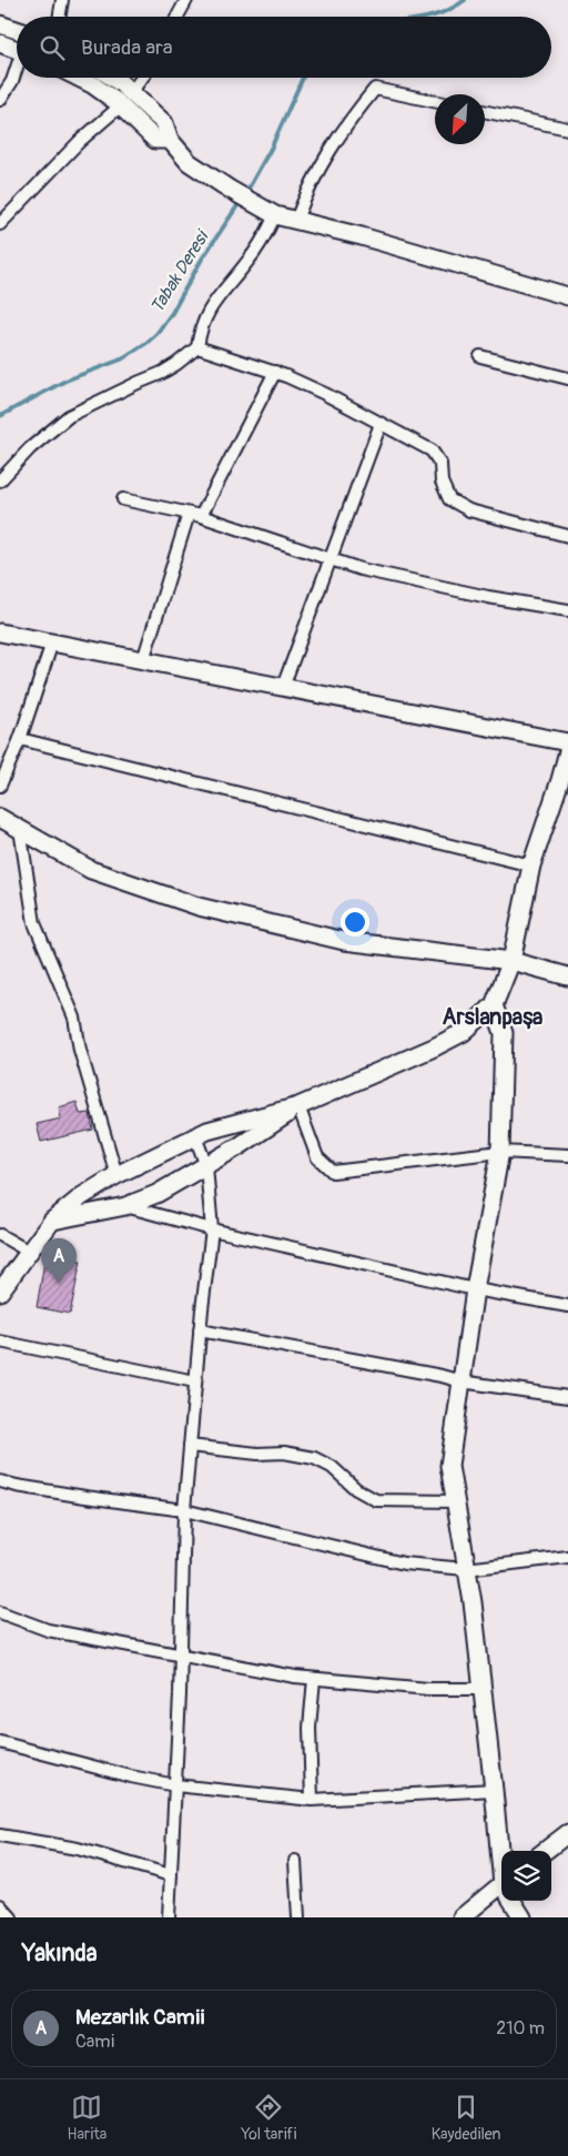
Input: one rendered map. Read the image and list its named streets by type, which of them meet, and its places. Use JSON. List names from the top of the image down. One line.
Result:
{"districts":["Arslanpaşa"],"water":["Tabak Deresi"],"north":"bottom left","page":{"search":"Burada ara","pins":"A","heading":"Yakında","list":[{"mark":"A","name":"Mezarlık Camii","note":"Cami","value":"210 m"}],"nav":["Harita","Yol tarifi","Kaydedilen"]}}
